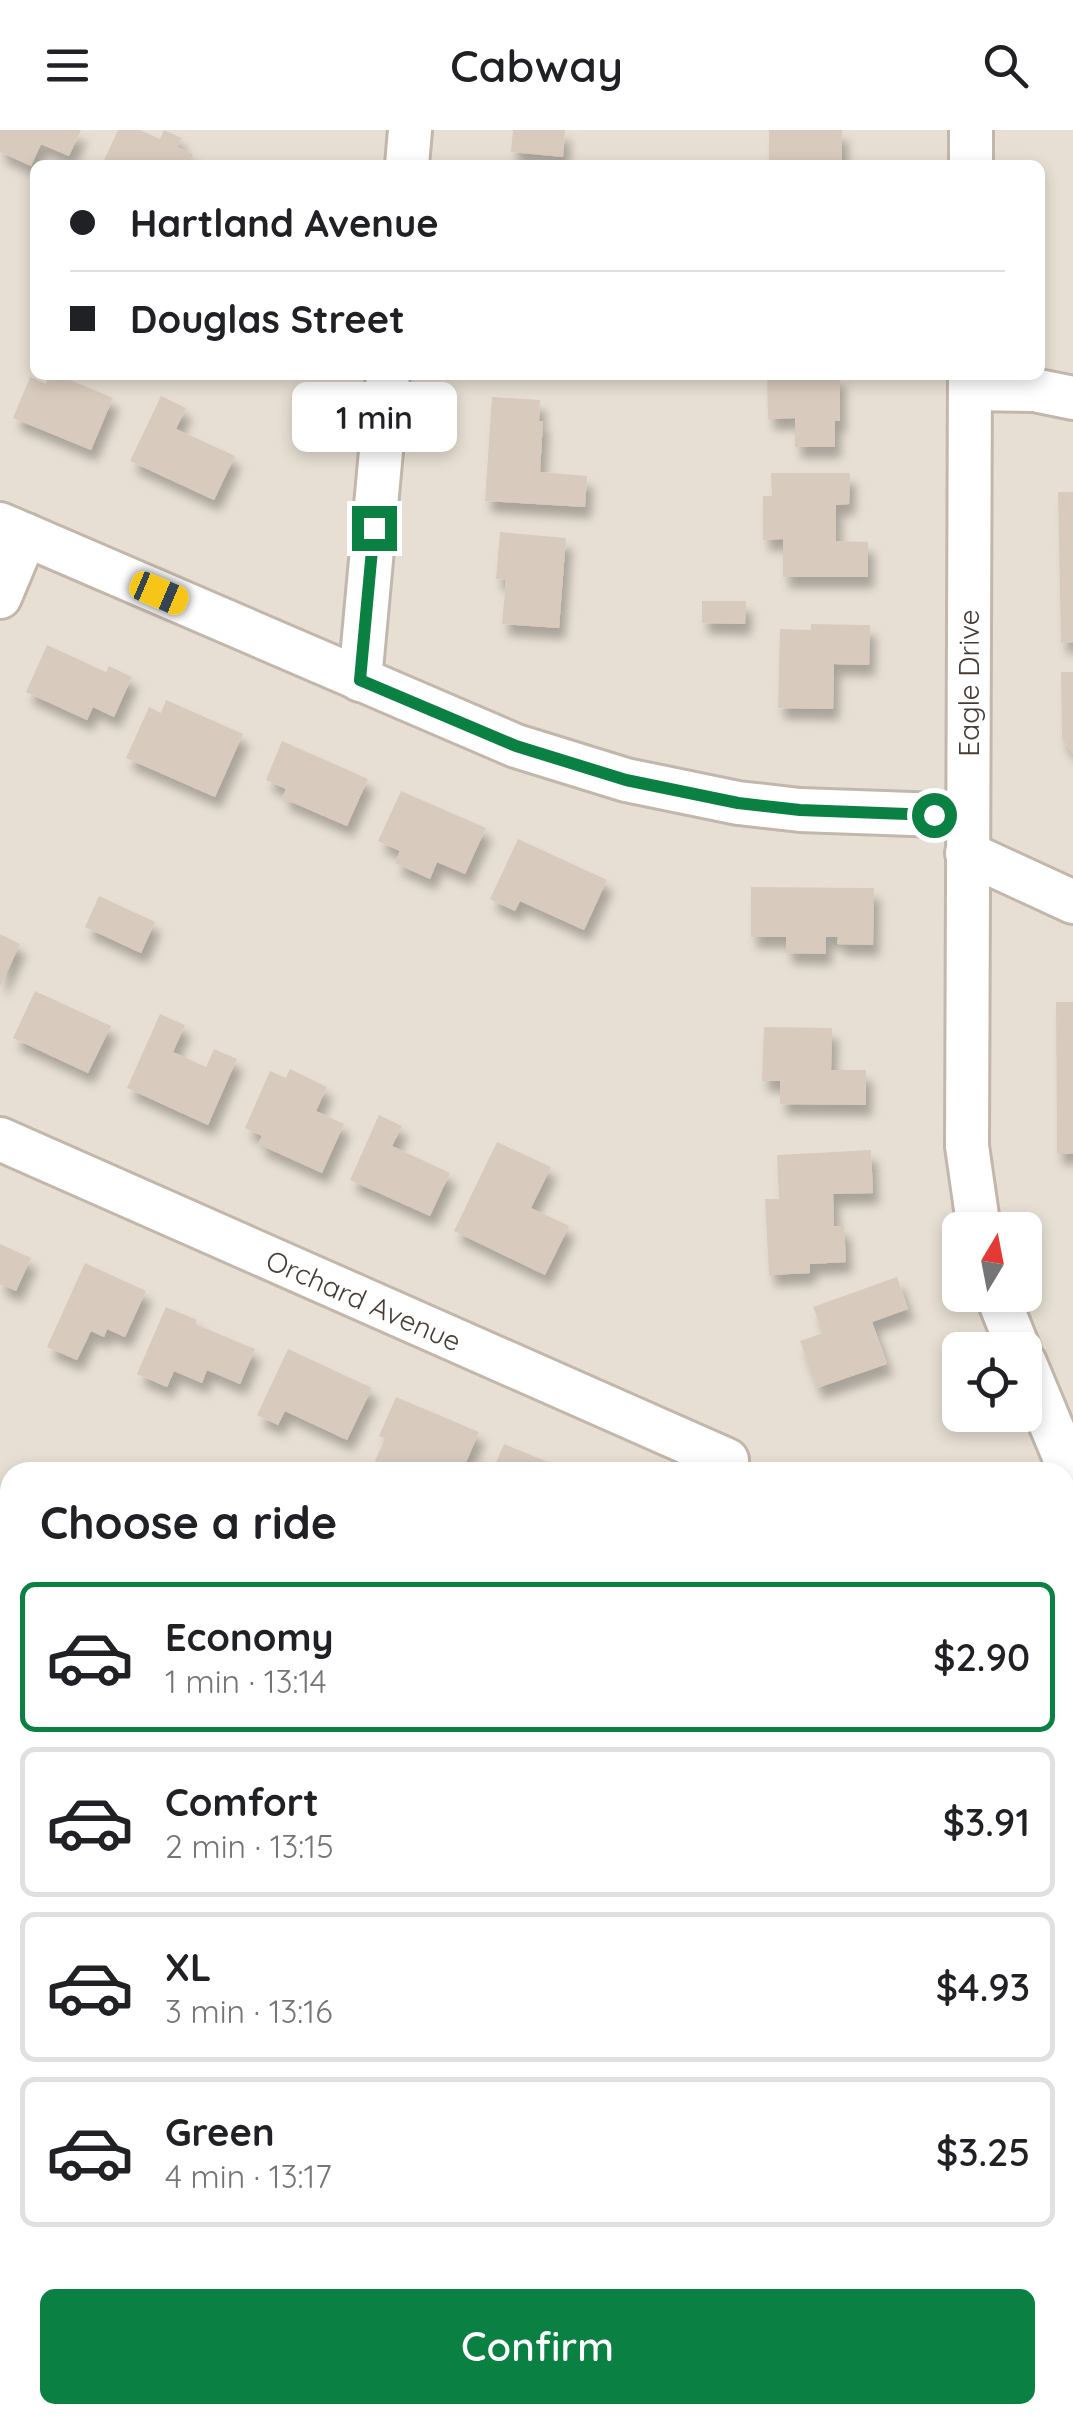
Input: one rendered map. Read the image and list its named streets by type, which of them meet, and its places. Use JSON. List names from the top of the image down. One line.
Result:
{"streets":{"street":["Eagle Drive","Orchard Avenue"]},"north":"top","page":{"header":"Cabway","banner":["Hartland Avenue","Douglas Street"],"bubble":"1 min","heading":"Choose a ride","list":[{"name":"Economy","note":"1 min · 13:14","value":"$2.90"},{"name":"Comfort","note":"2 min · 13:15","value":"$3.91"},{"name":"XL","note":"3 min · 13:16","value":"$4.93"},{"name":"Green","note":"4 min · 13:17","value":"$3.25"}],"buttons":"Confirm"}}
